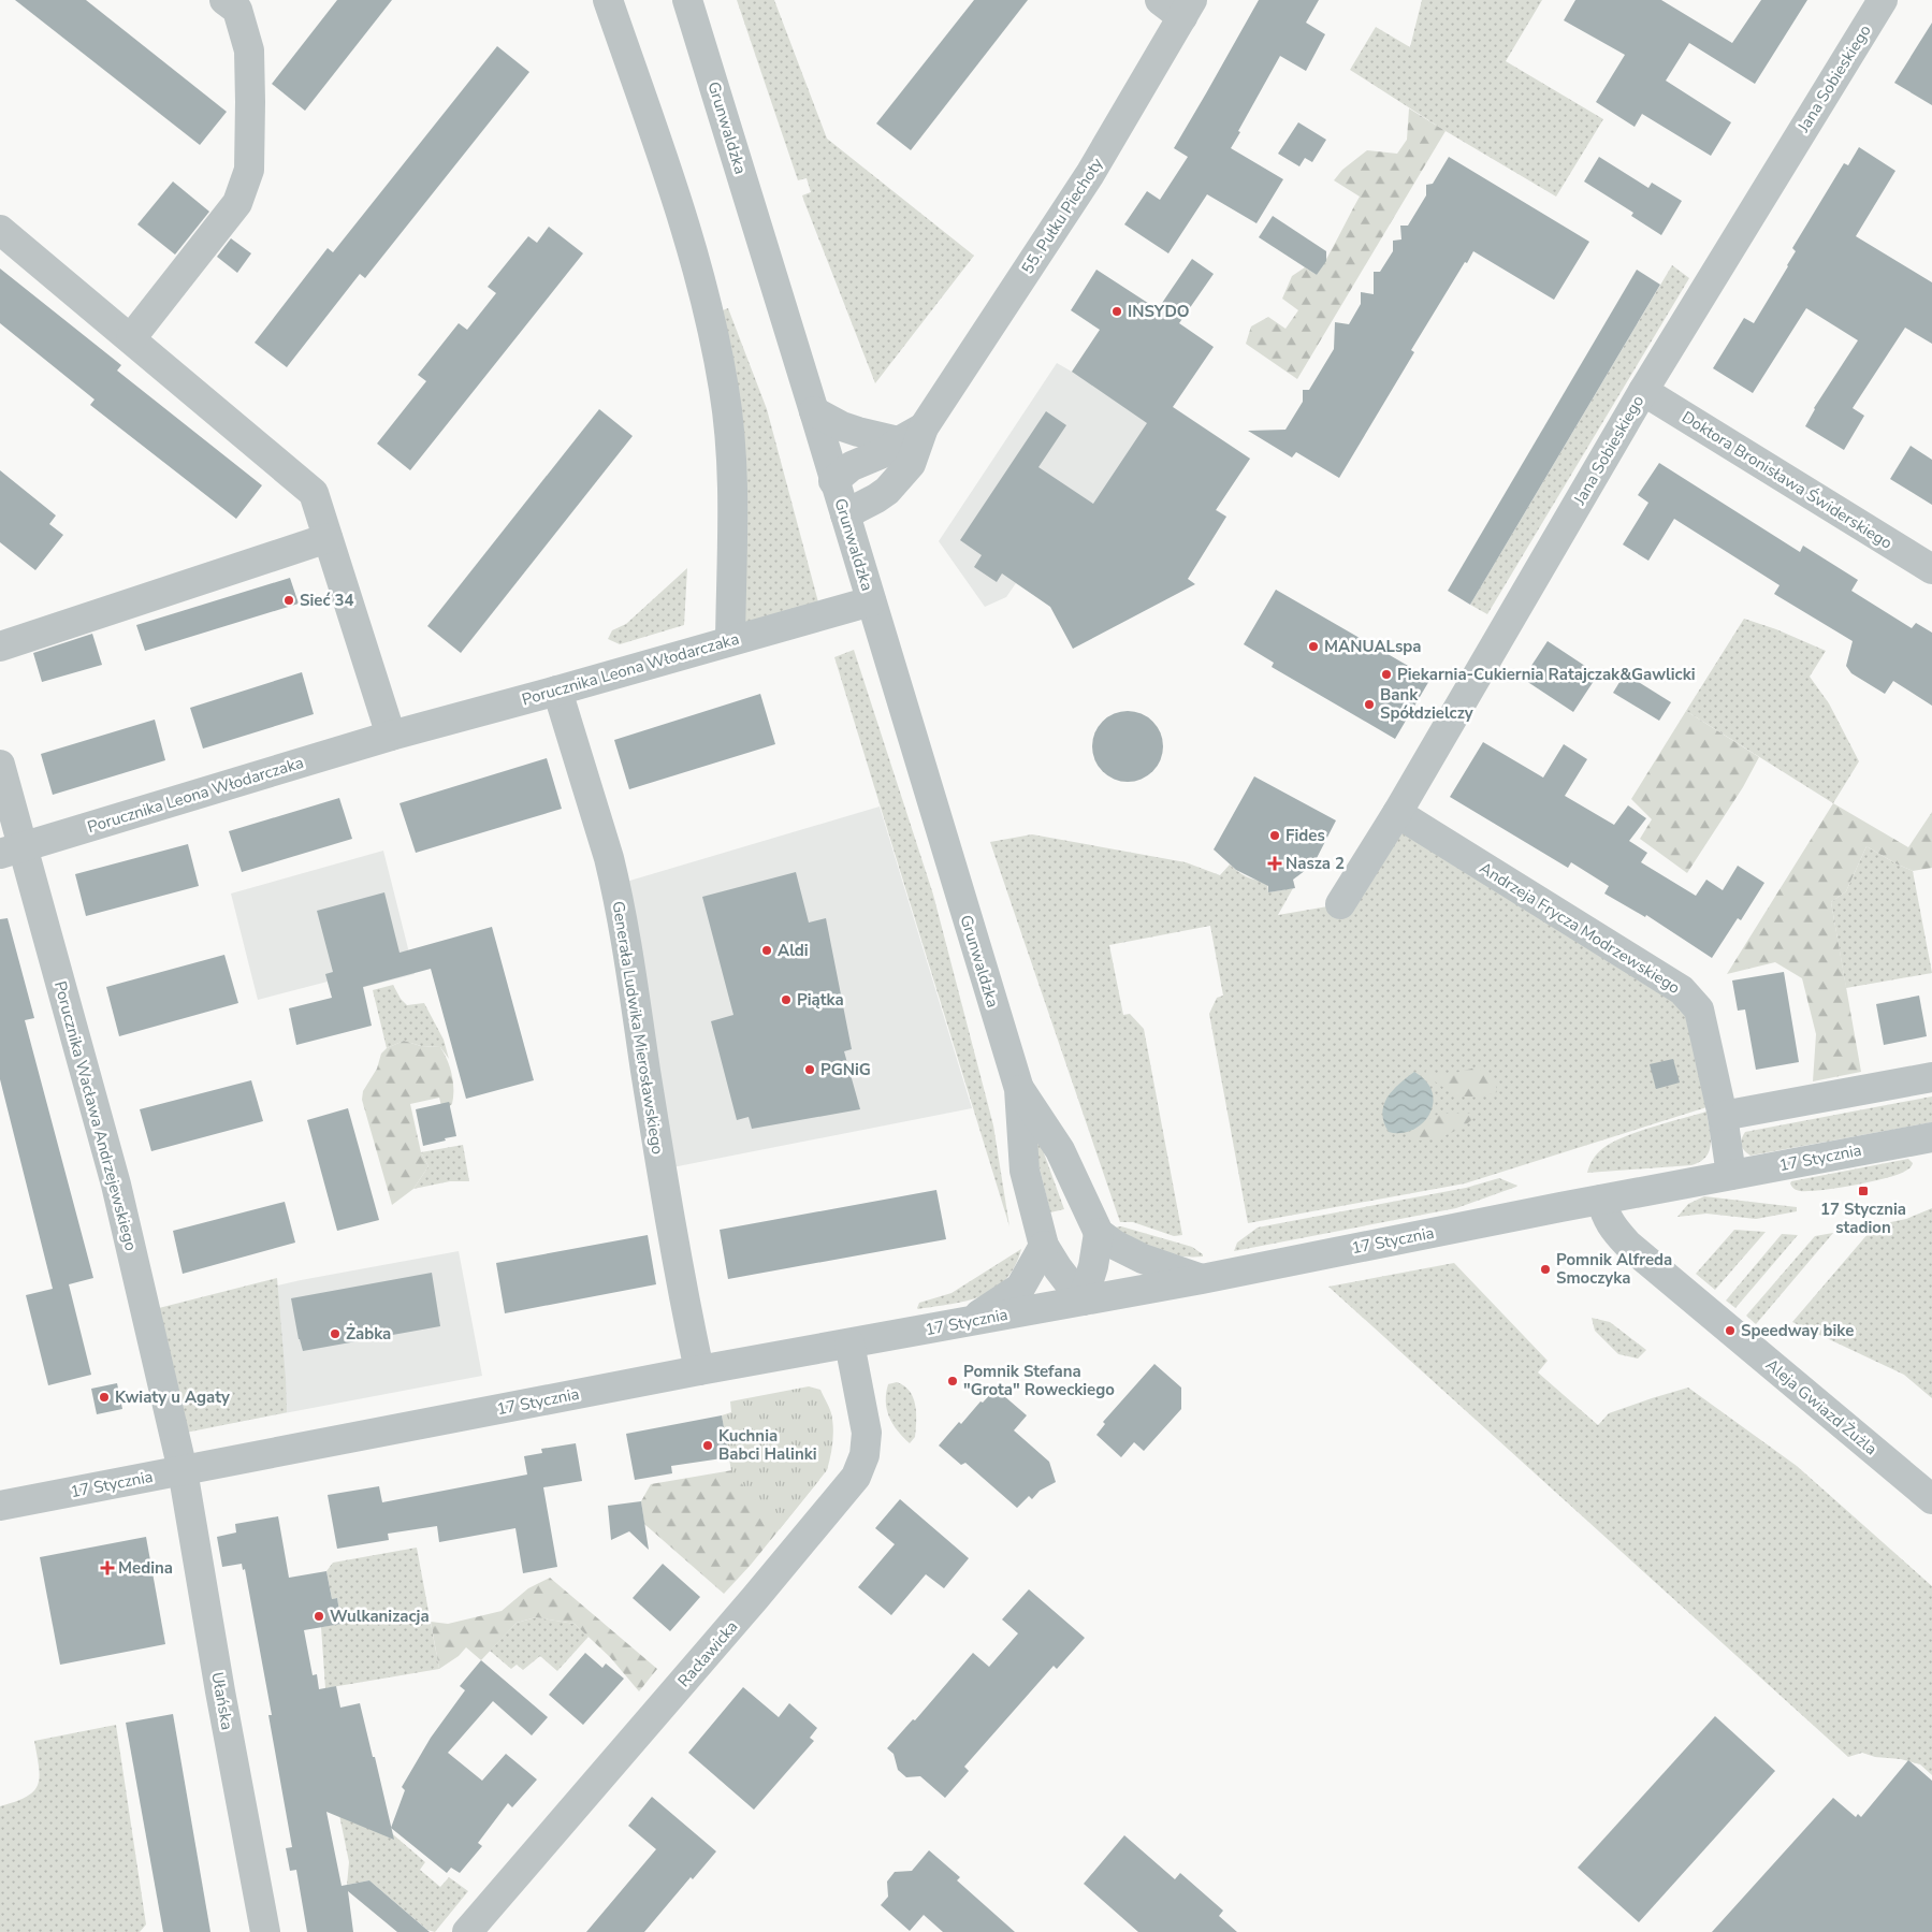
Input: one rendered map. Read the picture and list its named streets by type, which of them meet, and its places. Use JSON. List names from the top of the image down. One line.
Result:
{"streets":{"street":["Jana Sobieskiego","Grunwaldzka","55. Pułku Piechoty","Doktora Bronisława Świderskiego","Porucznika Leona Włodarczaka","Andrzeja Frycza Modrzewskiego","Generała Ludwika Mierosławskiego","Porucznika Wacława Andrzejewskiego","17 Stycznia","Aleja Gwiazd Żużla","Racławicka","Ułańska"]},"crossings":[["Jana Sobieskiego","Doktora Bronisława Świderskiego"],["Jana Sobieskiego","Andrzeja Frycza Modrzewskiego"],["Grunwaldzka","55. Pułku Piechoty"],["Grunwaldzka","Porucznika Leona Włodarczaka"],["Grunwaldzka","17 Stycznia"],["Porucznika Leona Włodarczaka","Generała Ludwika Mierosławskiego"],["Porucznika Leona Włodarczaka","Porucznika Wacława Andrzejewskiego"],["Andrzeja Frycza Modrzewskiego","17 Stycznia"],["Generała Ludwika Mierosławskiego","17 Stycznia"],["Porucznika Wacława Andrzejewskiego","17 Stycznia"],["Porucznika Wacława Andrzejewskiego","Ułańska"],["17 Stycznia","Aleja Gwiazd Żużla"],["17 Stycznia","Racławicka"],["17 Stycznia","Ułańska"]],"places":{"other":["INSYDO","Sieć 34","MANUALspa","Piekarnia-Cukiernia Ratajczak&Gawlicki","Bank Spółdzielczy","Fides","Aldi","Piątka","PGNiG","Pomnik Alfreda Smoczyka","Speedway bike","Żabka","Pomnik Stefana \"Grota\" Roweckiego","Kwiaty u Agaty","Kuchnia Babci Halinki","Wulkanizacja"],"health":["Nasza 2","Medina"],"transit":["17 Stycznia stadion"]}}
